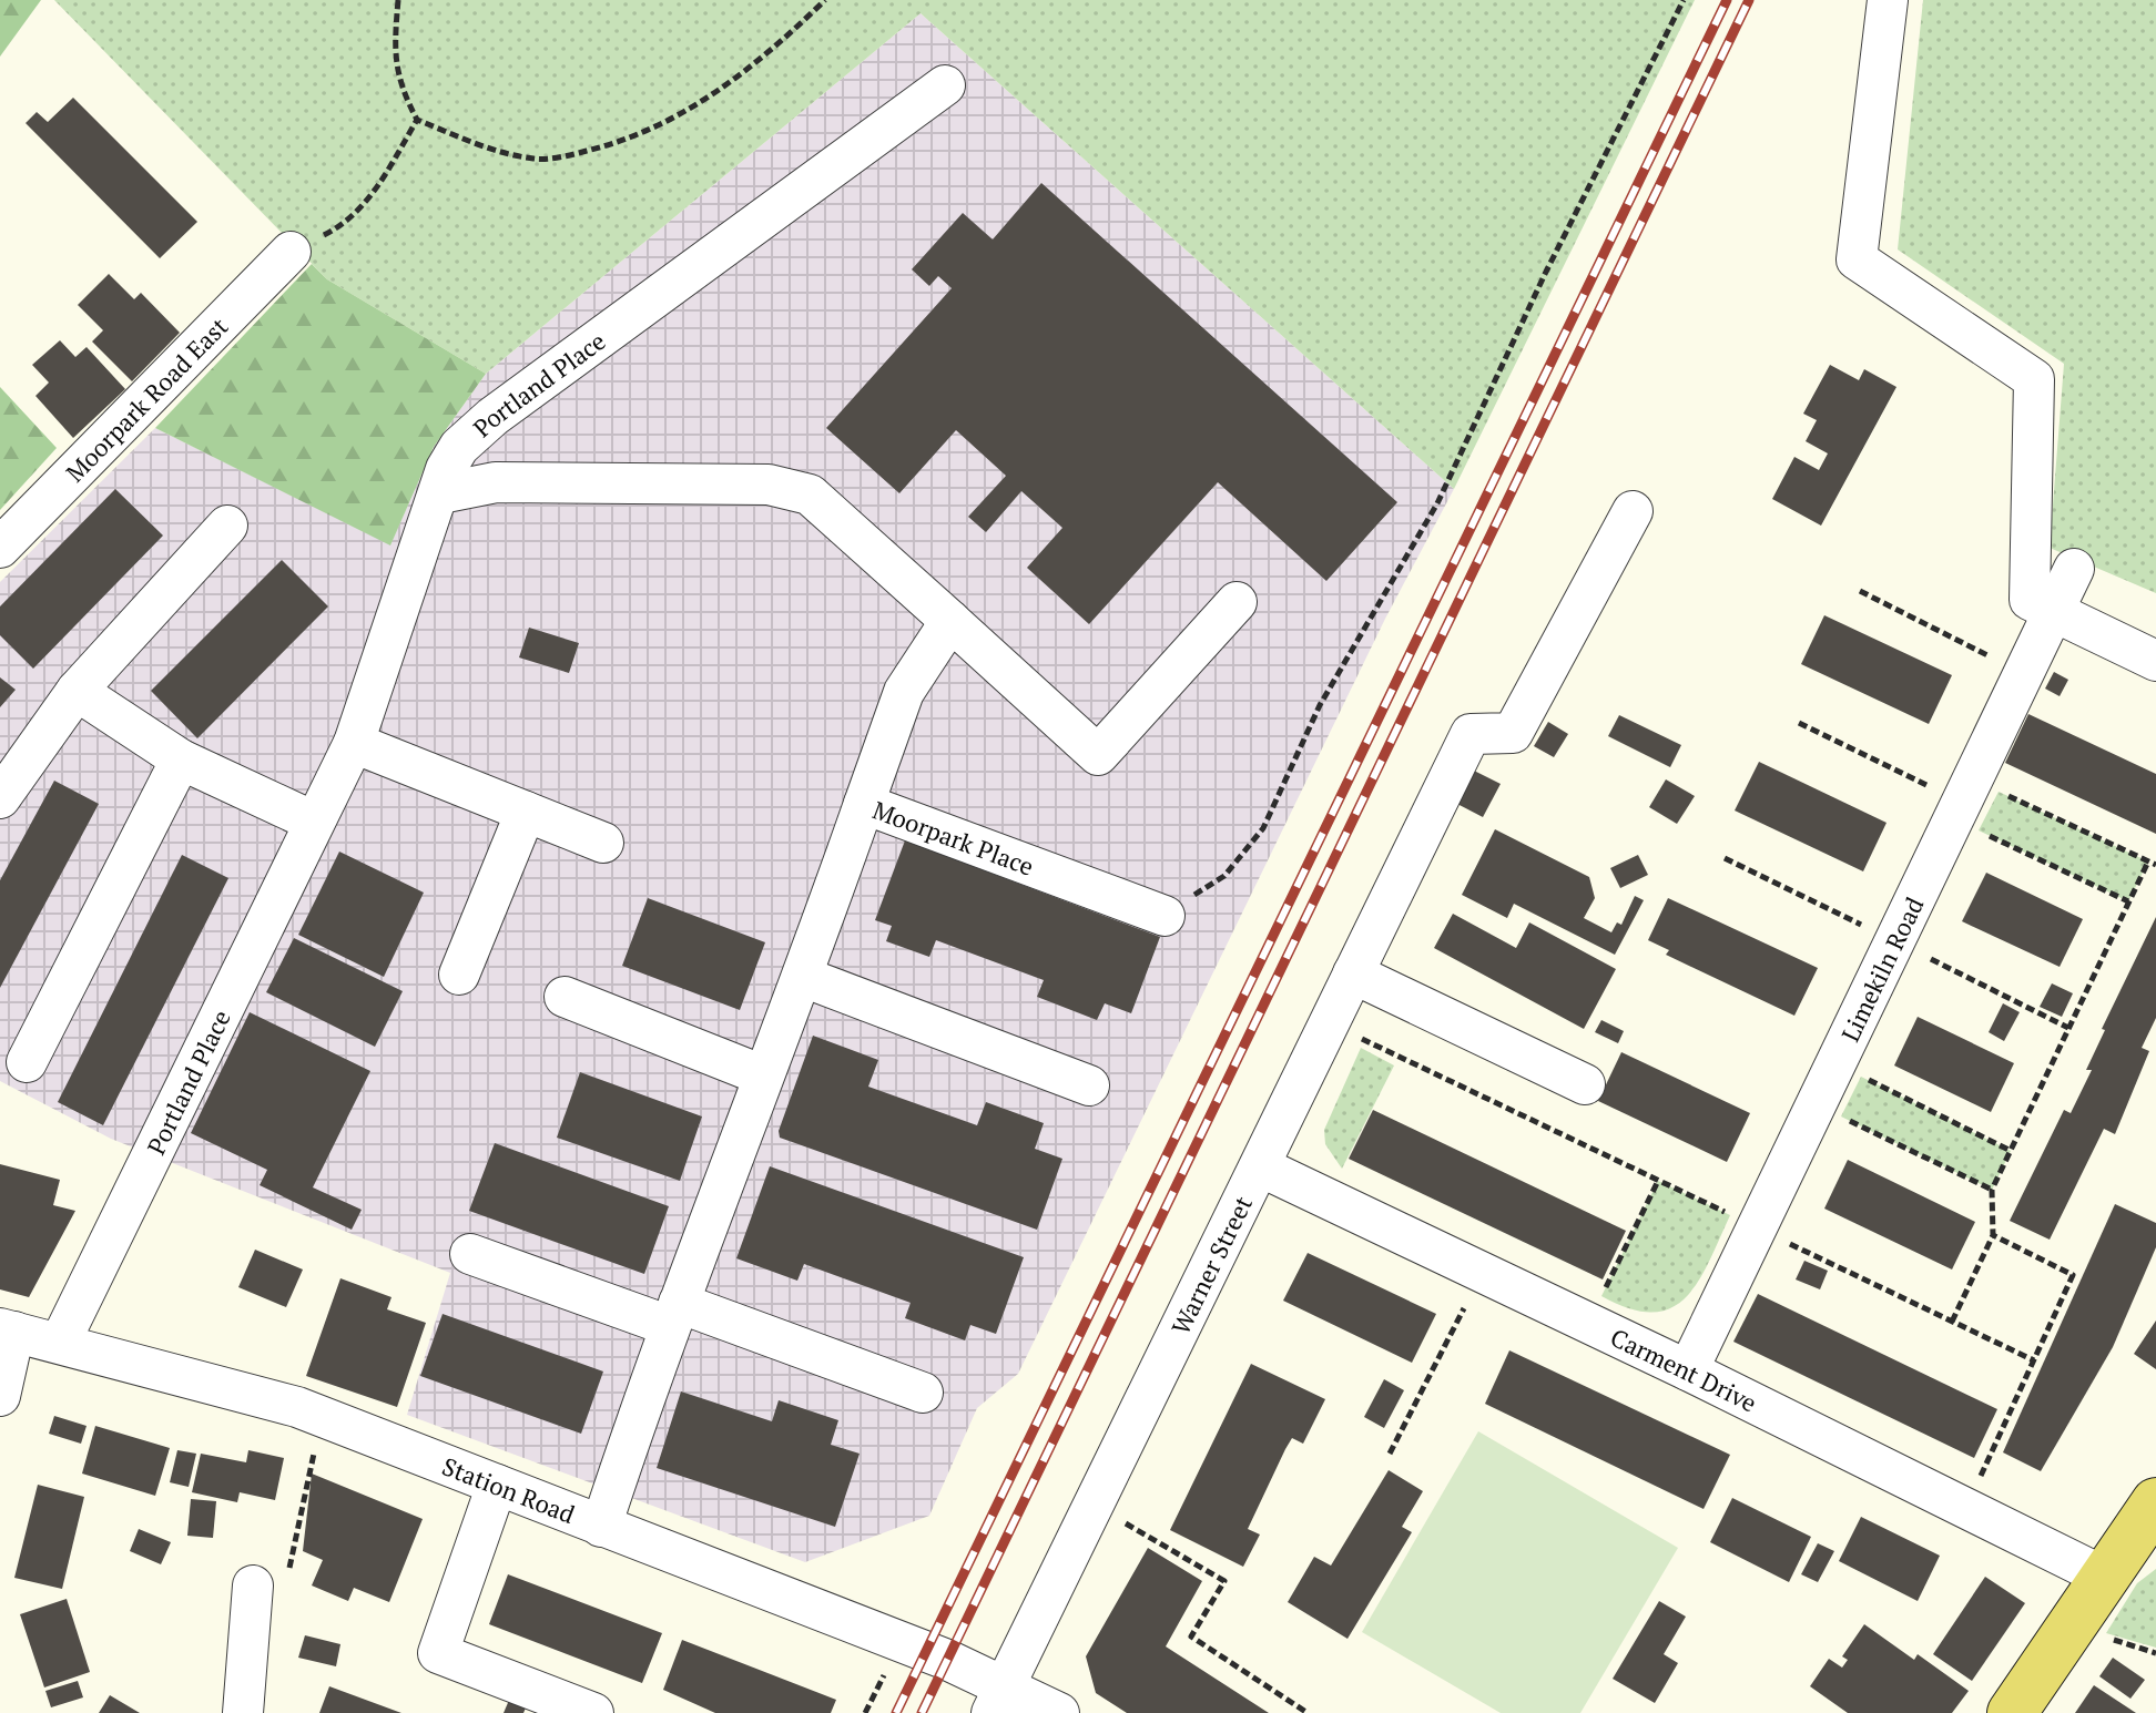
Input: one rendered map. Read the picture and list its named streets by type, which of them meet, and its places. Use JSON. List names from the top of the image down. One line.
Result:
{"streets":{"street":["Portland Place","Moorpark Road East","Moorpark Place","Limekiln Road","Warner Street","Carment Drive","Station Road"]},"crossings":[["Portland Place","Station Road"],["Moorpark Place","Station Road"],["Limekiln Road","Carment Drive"],["Warner Street","Carment Drive"],["Warner Street","Station Road"]]}
